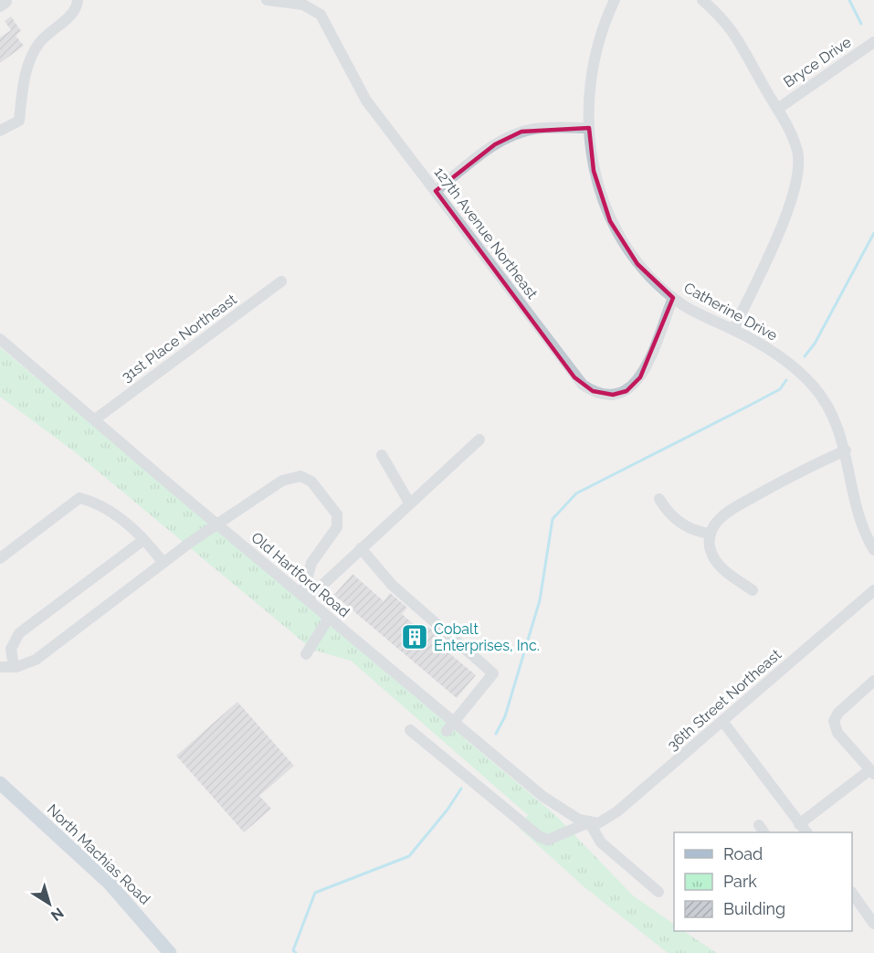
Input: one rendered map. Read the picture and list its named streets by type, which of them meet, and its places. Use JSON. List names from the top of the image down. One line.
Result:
{"streets":{"main road":["North Machias Road"],"street":["Bryce Drive","127th Avenue Northeast","Catherine Drive","31st Place Northeast","Old Hartford Road","36th Street Northeast"]},"crossings":[["127th Avenue Northeast","Catherine Drive"],["31st Place Northeast","Old Hartford Road"],["Old Hartford Road","36th Street Northeast"]],"places":{"building":["Cobalt Enterprises, Inc."]},"legend":["Road","Park","Building"],"north":"bottom right"}
